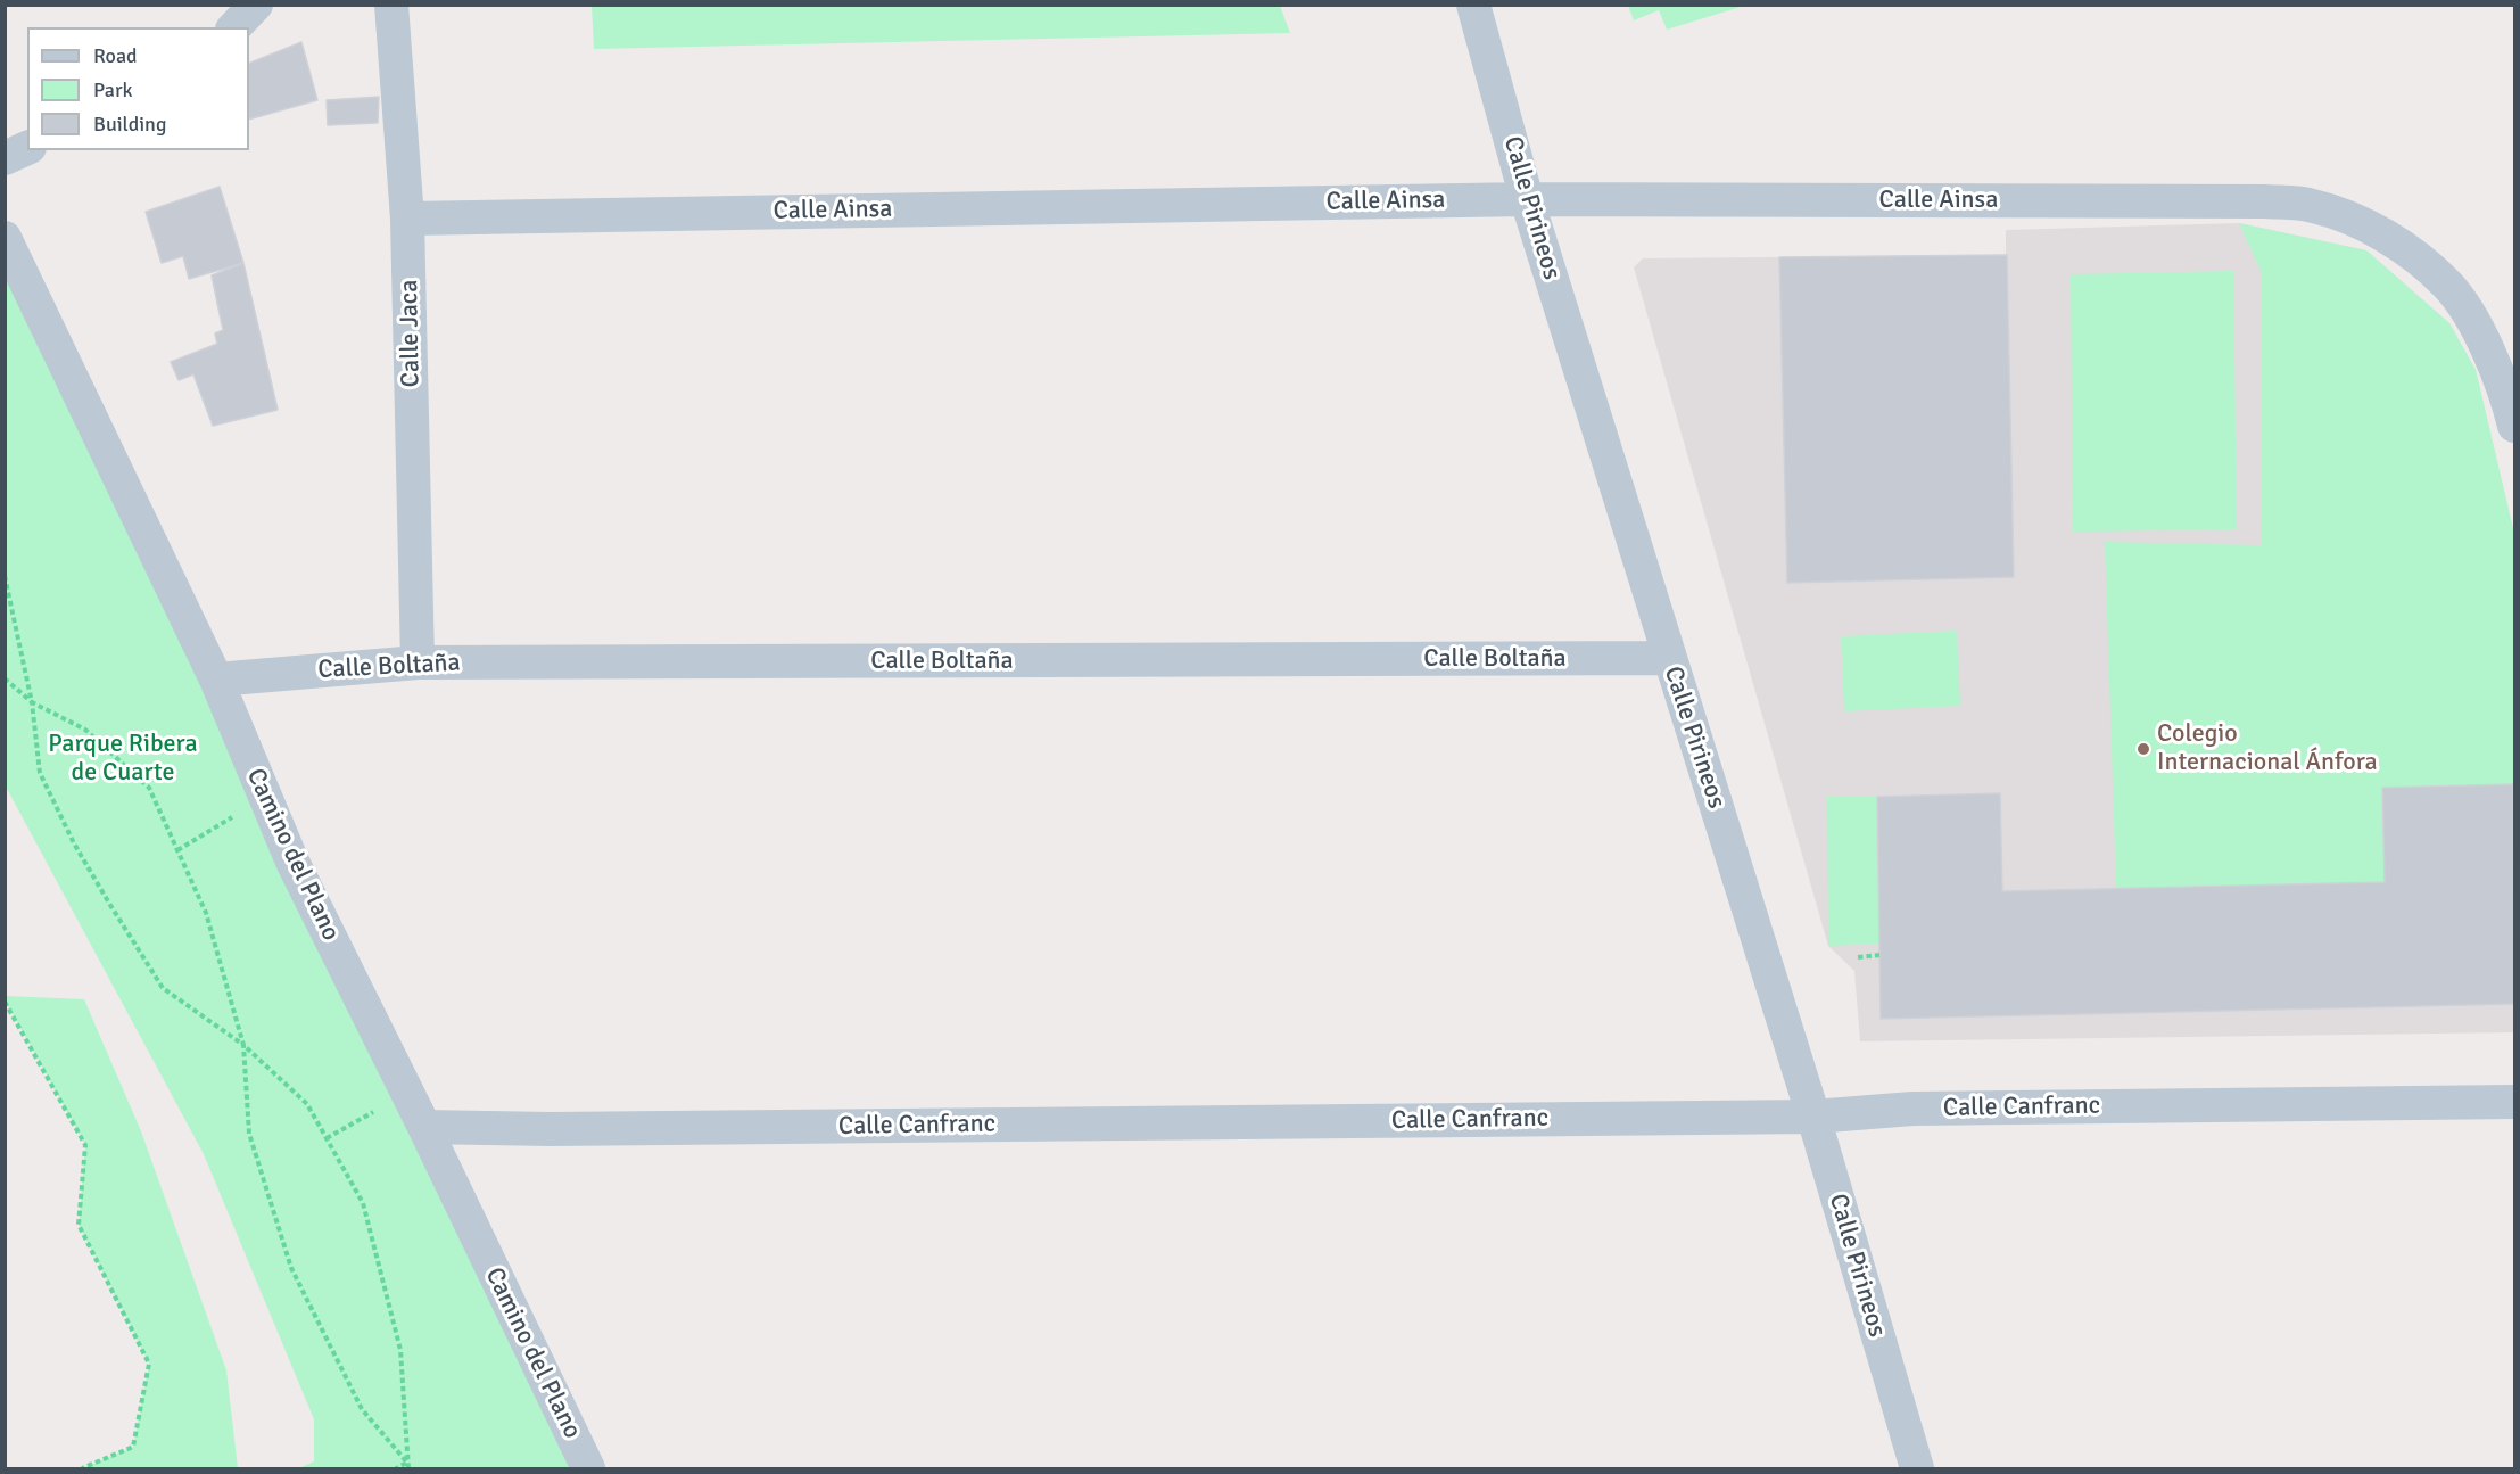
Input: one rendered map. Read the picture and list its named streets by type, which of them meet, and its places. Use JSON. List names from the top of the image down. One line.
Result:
{"streets":{"street":["Calle Ainsa","Calle Pirineos","Calle Jaca","Calle Boltaña","Camino del Plano","Calle Canfranc"]},"crossings":[["Calle Ainsa","Calle Pirineos"],["Calle Ainsa","Calle Jaca"],["Calle Pirineos","Calle Boltaña"],["Calle Pirineos","Calle Canfranc"],["Calle Jaca","Calle Boltaña"],["Calle Boltaña","Camino del Plano"],["Camino del Plano","Calle Canfranc"]],"parks":["Parque Ribera de Cuarte"],"places":["Colegio Internacional Ánfora"],"legend":["Road","Park","Building"]}
